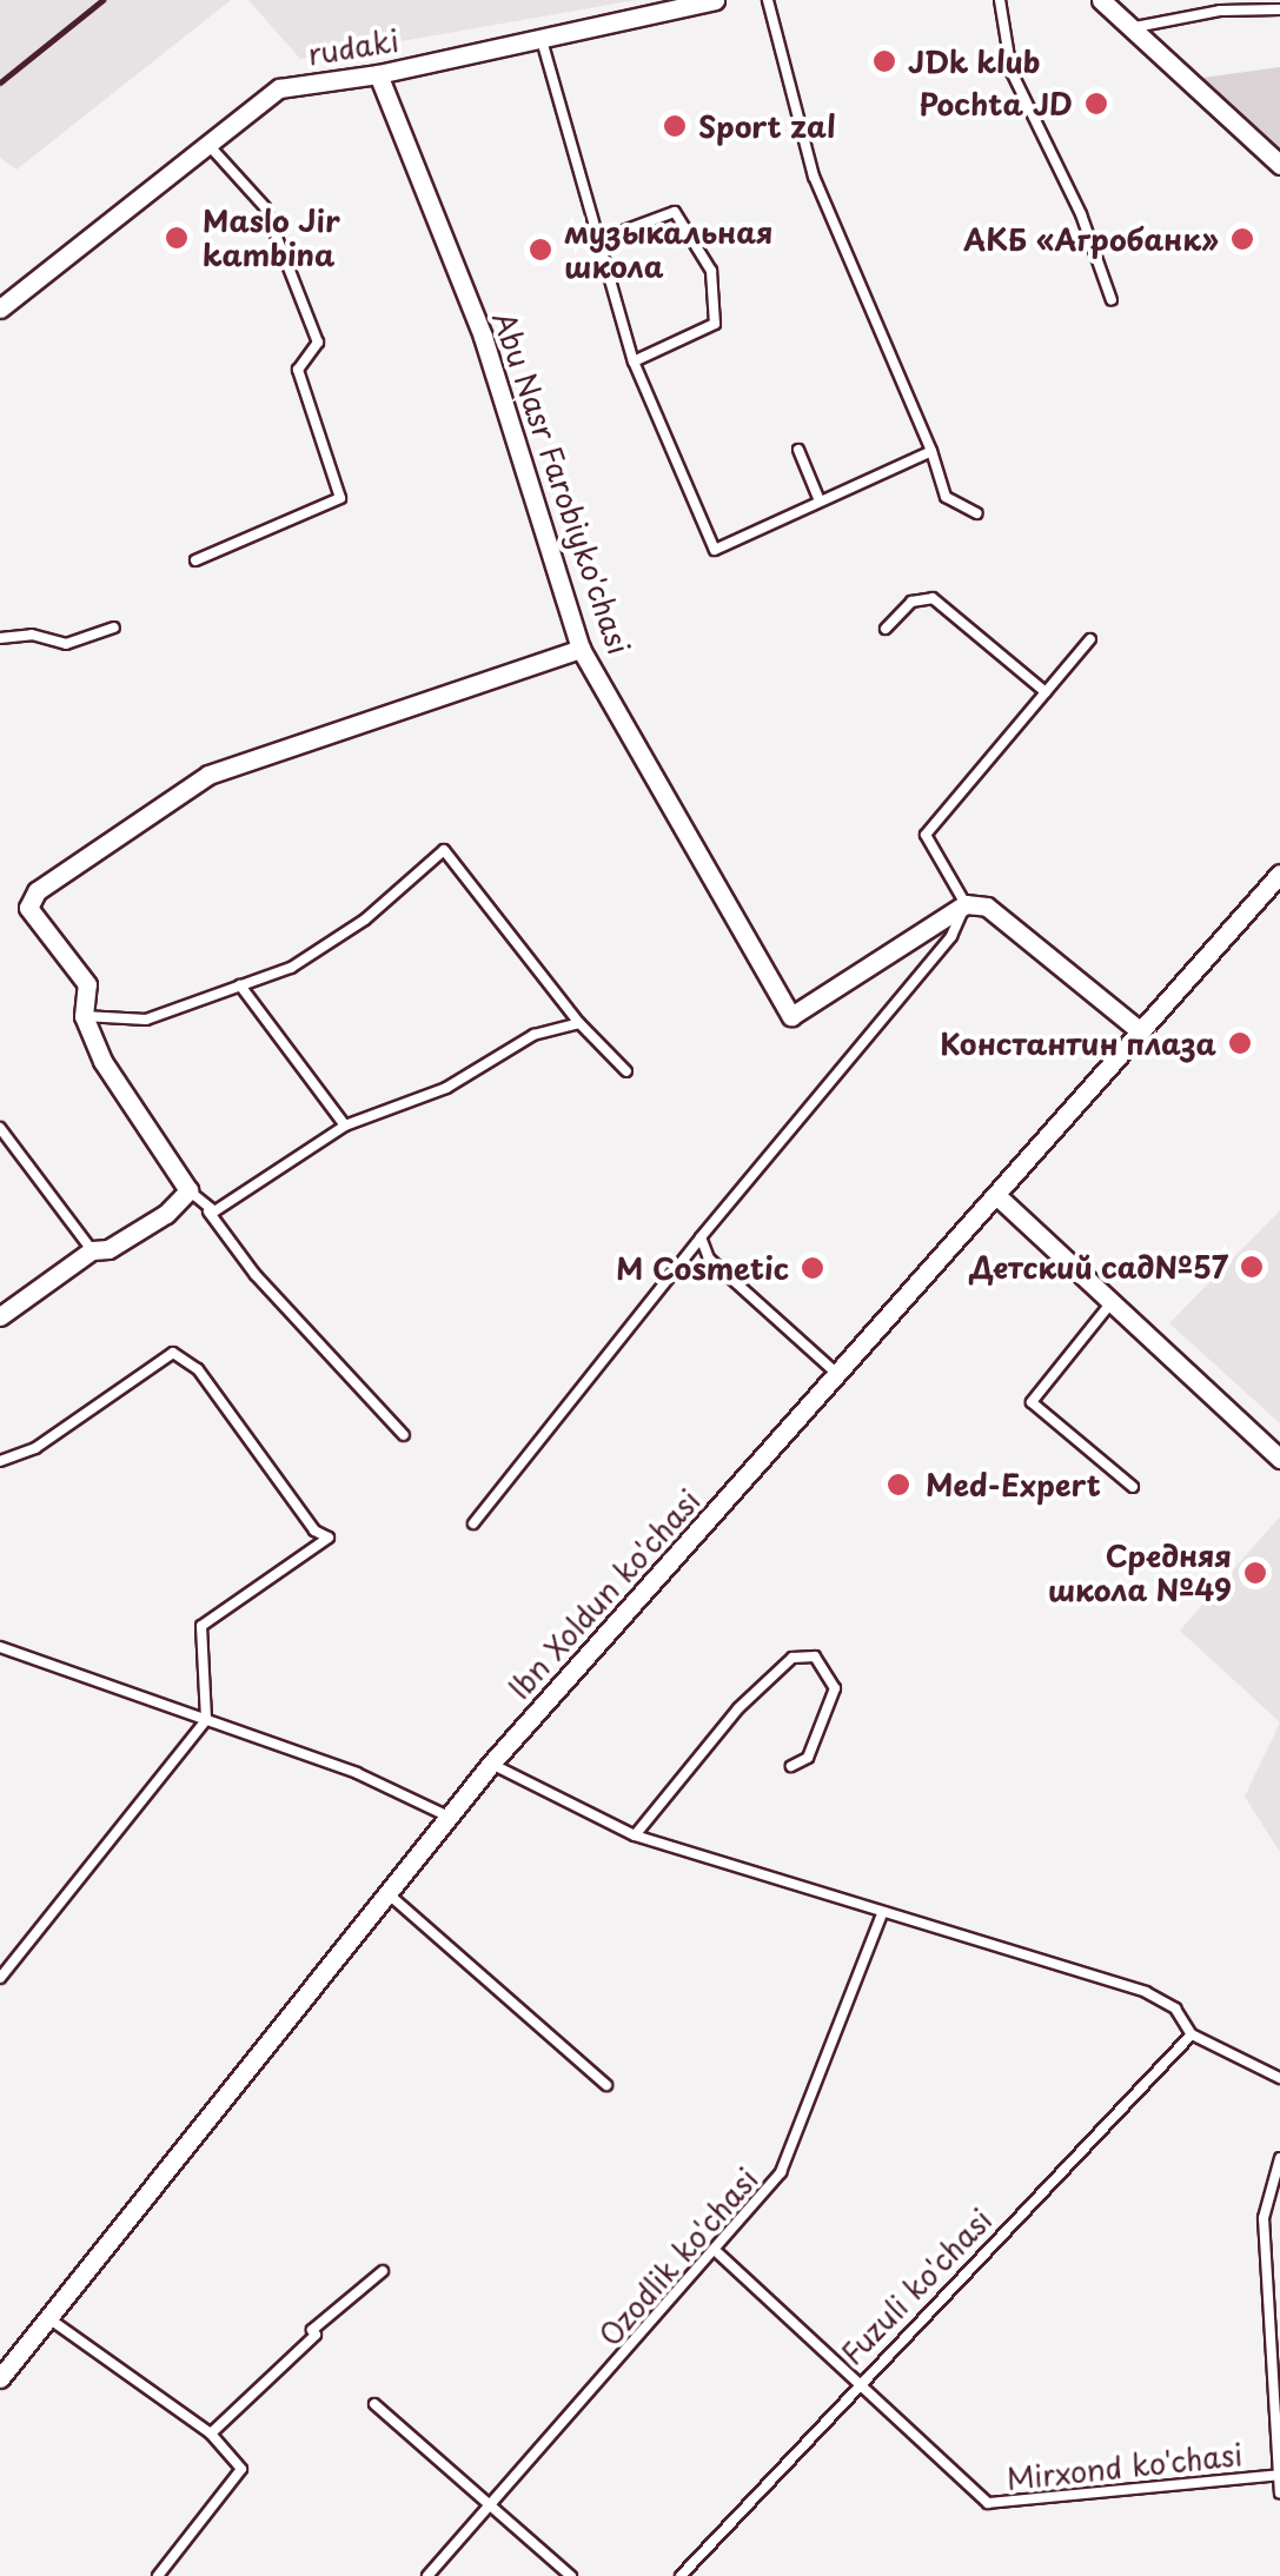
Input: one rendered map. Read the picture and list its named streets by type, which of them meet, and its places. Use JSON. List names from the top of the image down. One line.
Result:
{"streets":{"street":["rudaki","Abu Nasr Farobiyko'chasi","Ibn Xoldun ko'chasi"],"lane":["Ozodlik ko'chasi","Fuzuli ko'chasi","Mirxond ko'chasi"]},"crossings":[["rudaki","Abu Nasr Farobiyko'chasi"],["Ozodlik ko'chasi","Mirxond ko'chasi"],["Fuzuli ko'chasi","Mirxond ko'chasi"]],"places":["JDk klub","Pochta JD","Sport zal","Maslo Jir kambina","АКБ «Агробанк»","музыкальная школа","Константин плаза","Детский сад№57","M Cosmetic","Med-Expert","Средняя школа №49"]}
